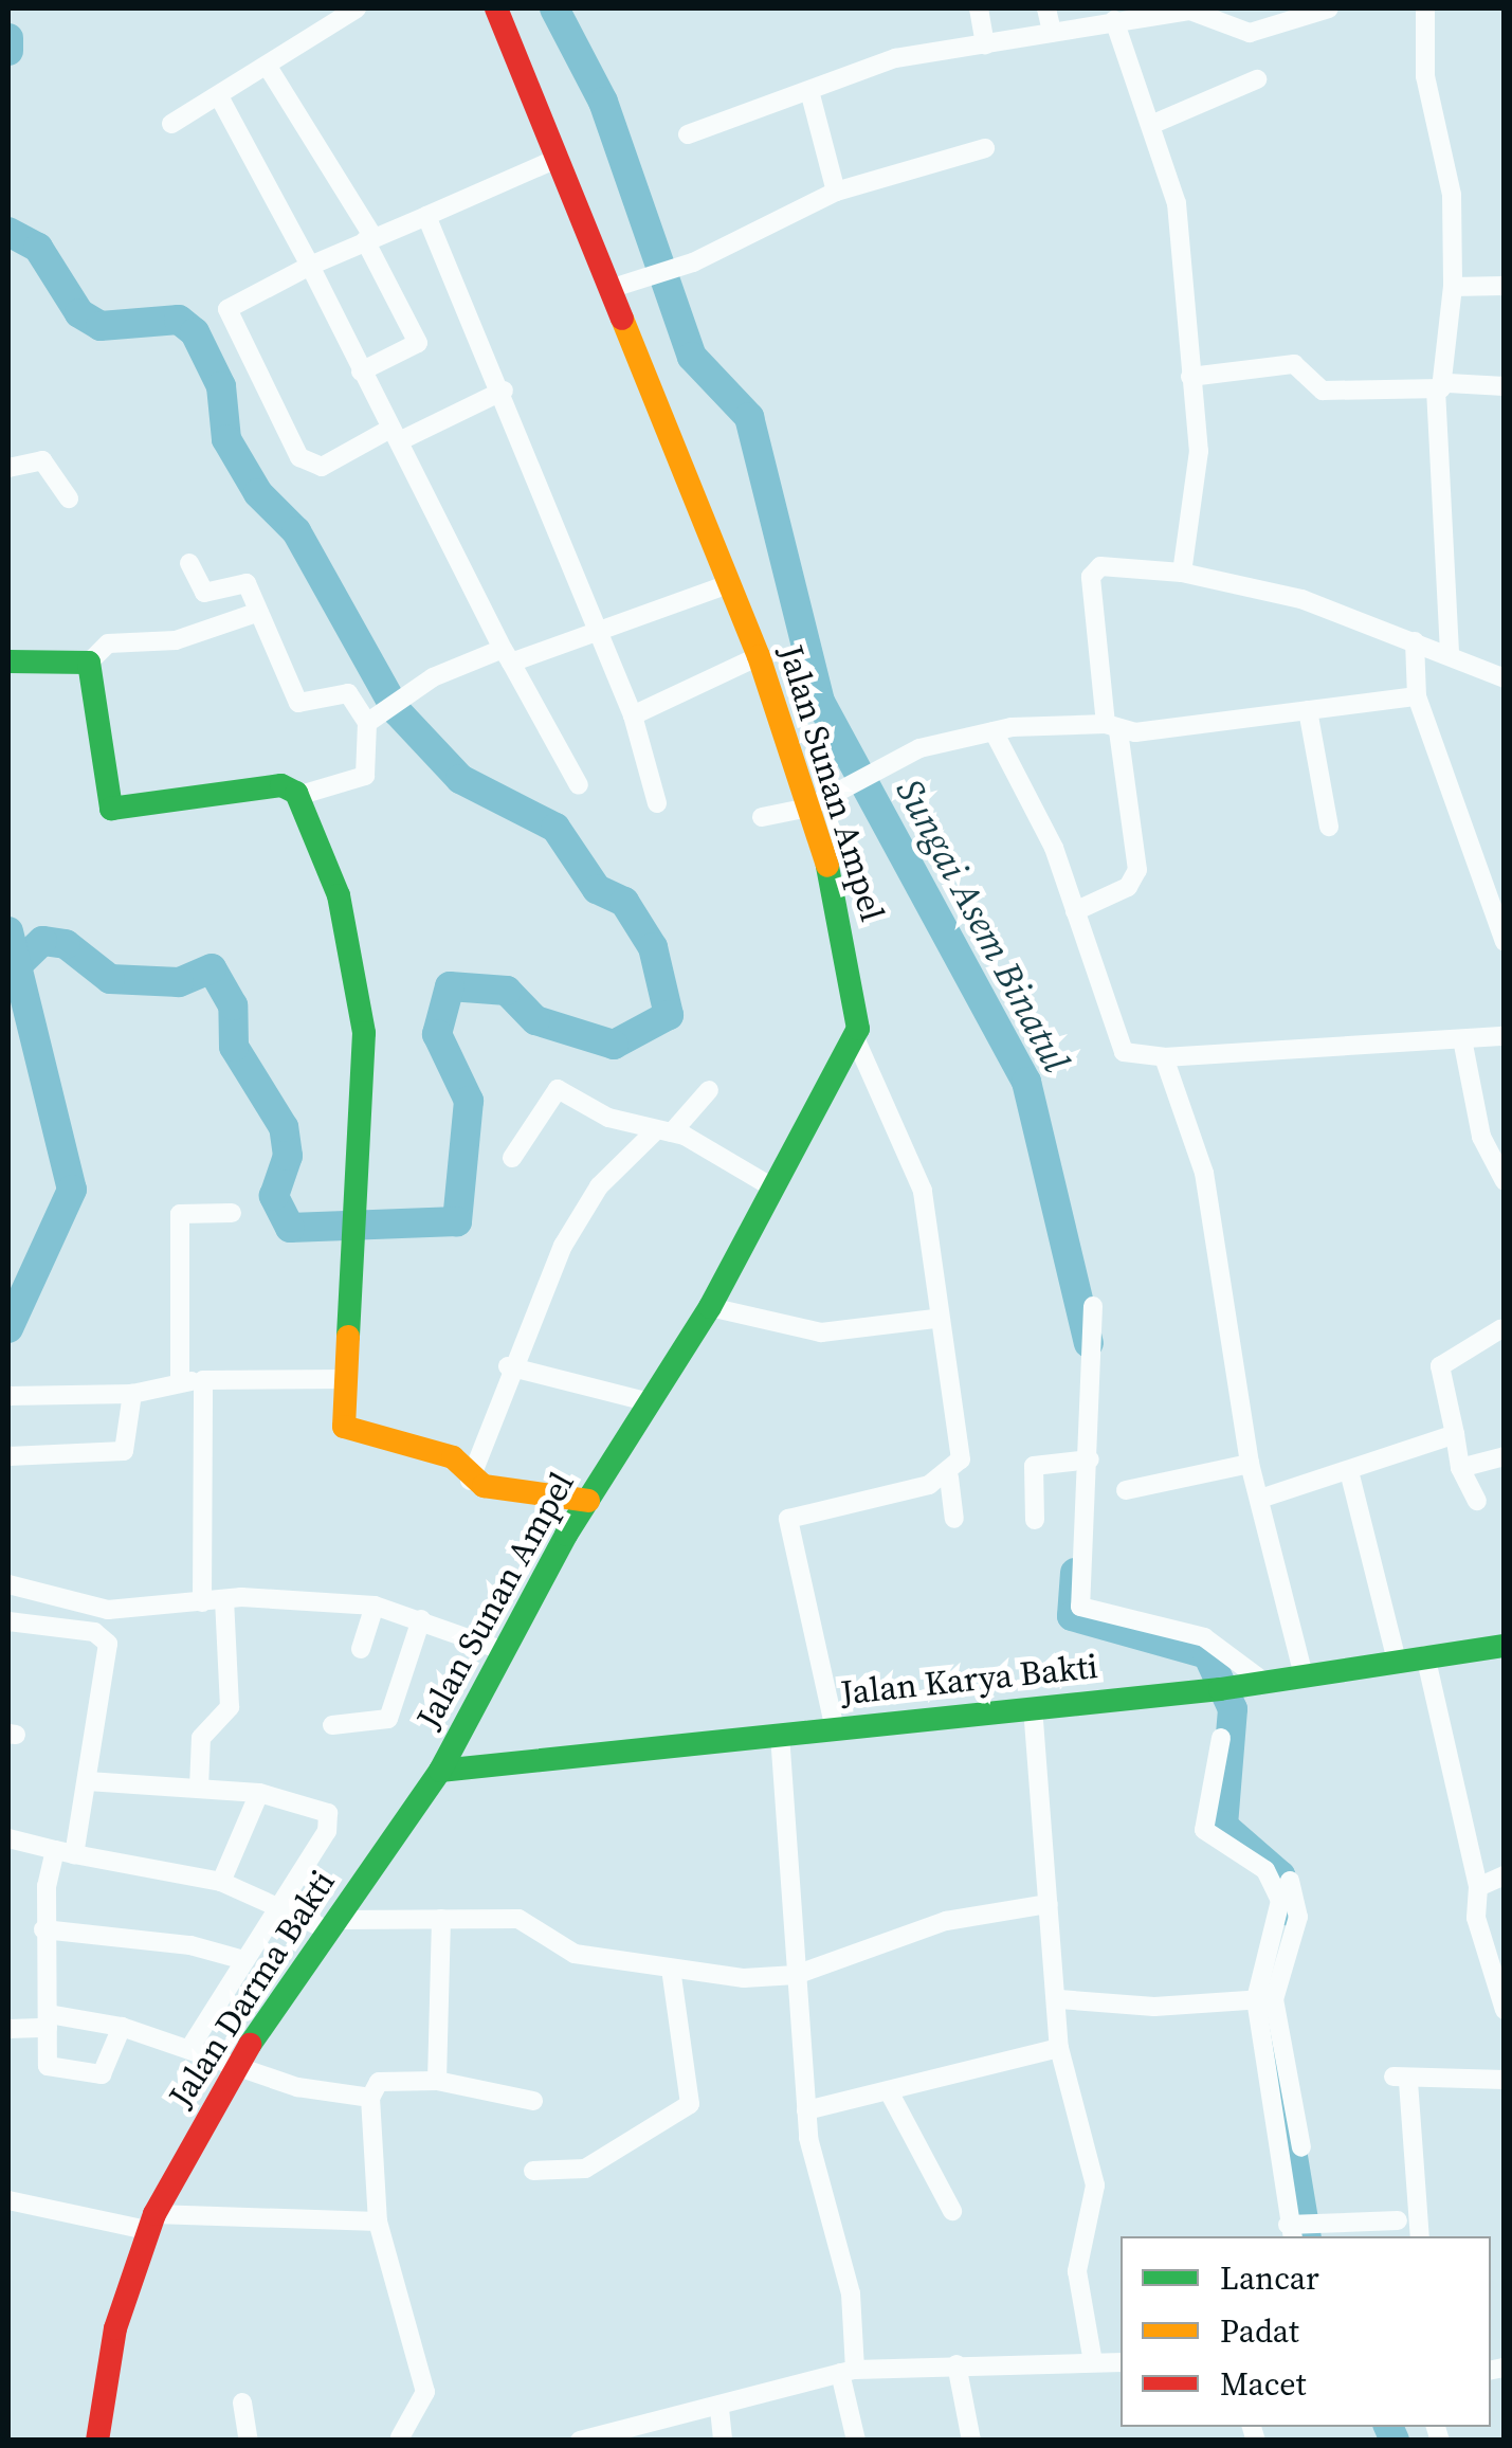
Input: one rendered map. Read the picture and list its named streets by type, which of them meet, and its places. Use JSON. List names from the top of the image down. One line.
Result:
{"streets":{"street":["Jalan Sunan Ampel","Jalan Karya Bakti","Jalan Darma Bakti"]},"crossings":[["Jalan Sunan Ampel","Jalan Karya Bakti"],["Jalan Sunan Ampel","Jalan Darma Bakti"],["Jalan Karya Bakti","Jalan Darma Bakti"]],"water":["Sungai Asem Binatul"],"legend":["Lancar","Padat","Macet"]}
